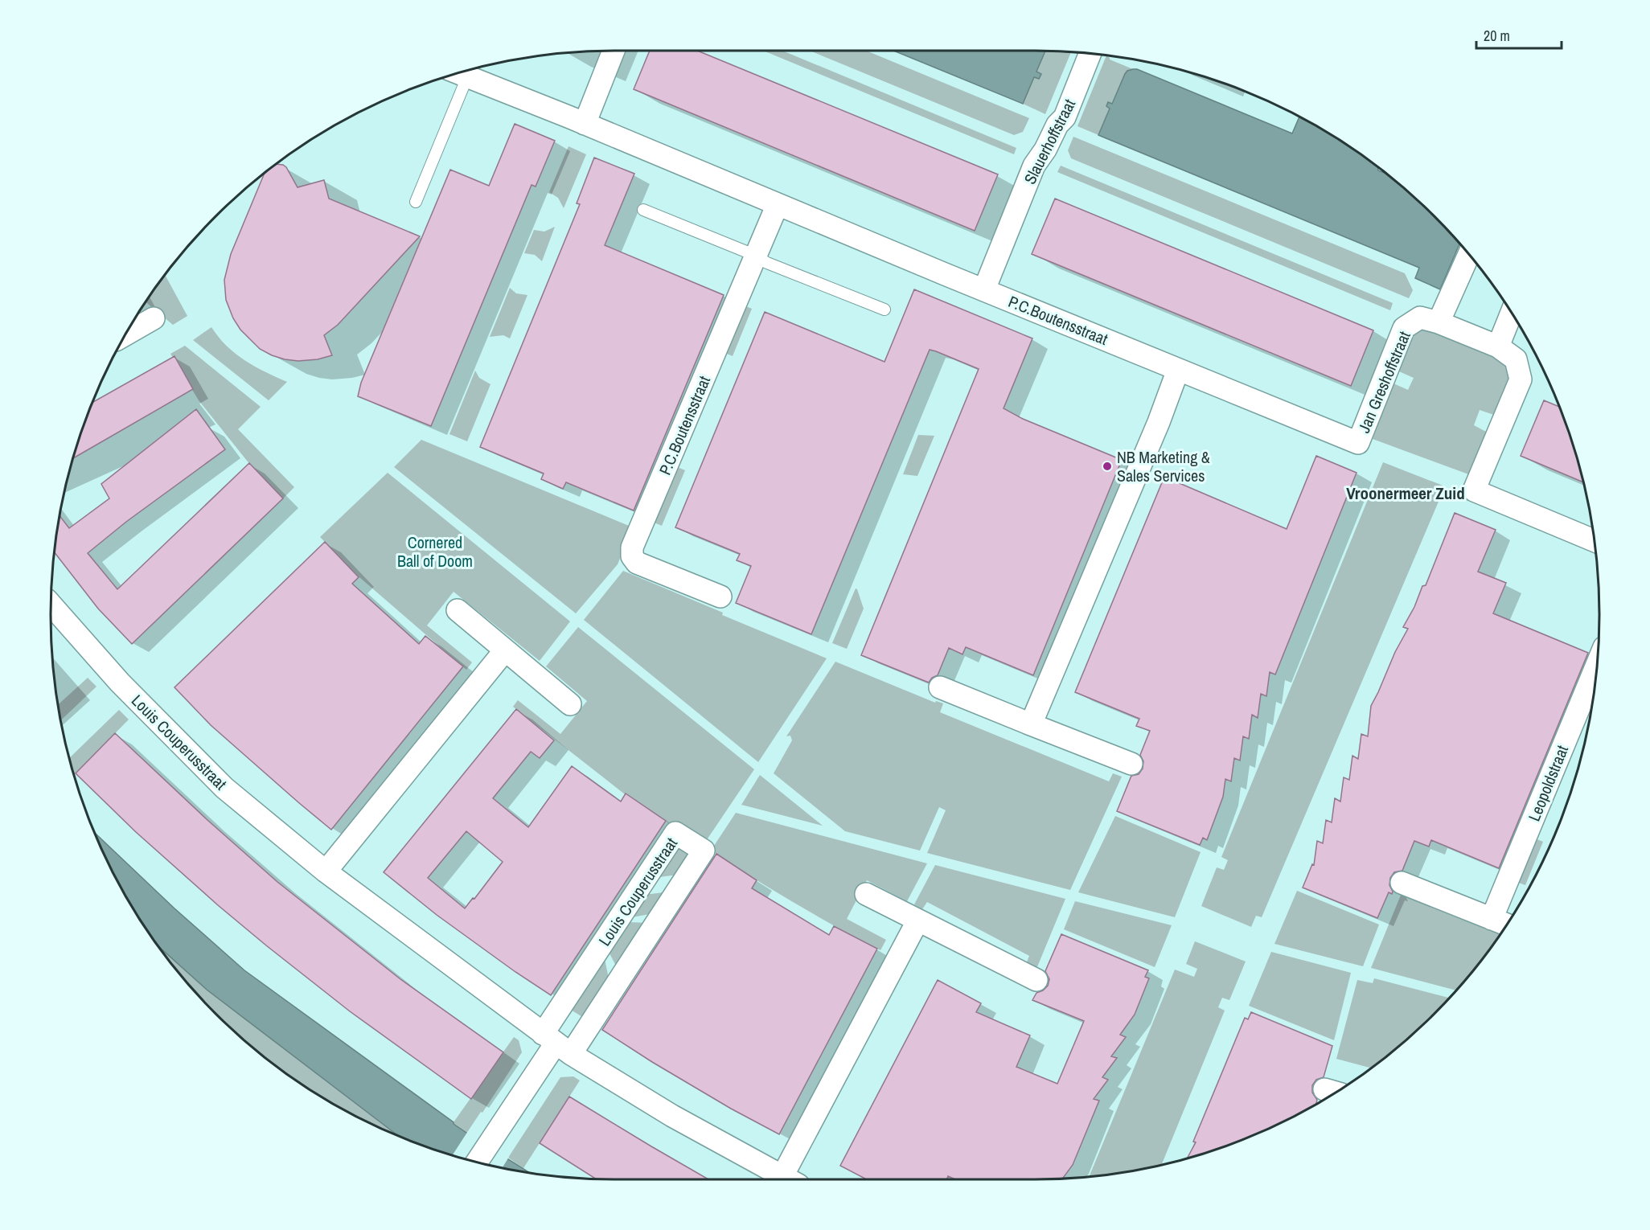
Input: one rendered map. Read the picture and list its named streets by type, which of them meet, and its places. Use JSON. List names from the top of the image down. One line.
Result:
{"streets":{"street":["Slauerhoffstraat","P.C.Boutensstraat","Jan Greshoffstraat","Louis Couperusstraat","Leopoldstraat"]},"crossings":[["Slauerhoffstraat","P.C.Boutensstraat"],["P.C.Boutensstraat","Jan Greshoffstraat"]],"districts":["Vroonermeer Zuid"],"parks":["Cornered Ball of Doom"],"places":["NB Marketing & Sales Services"],"scale_bar":"20 m"}
